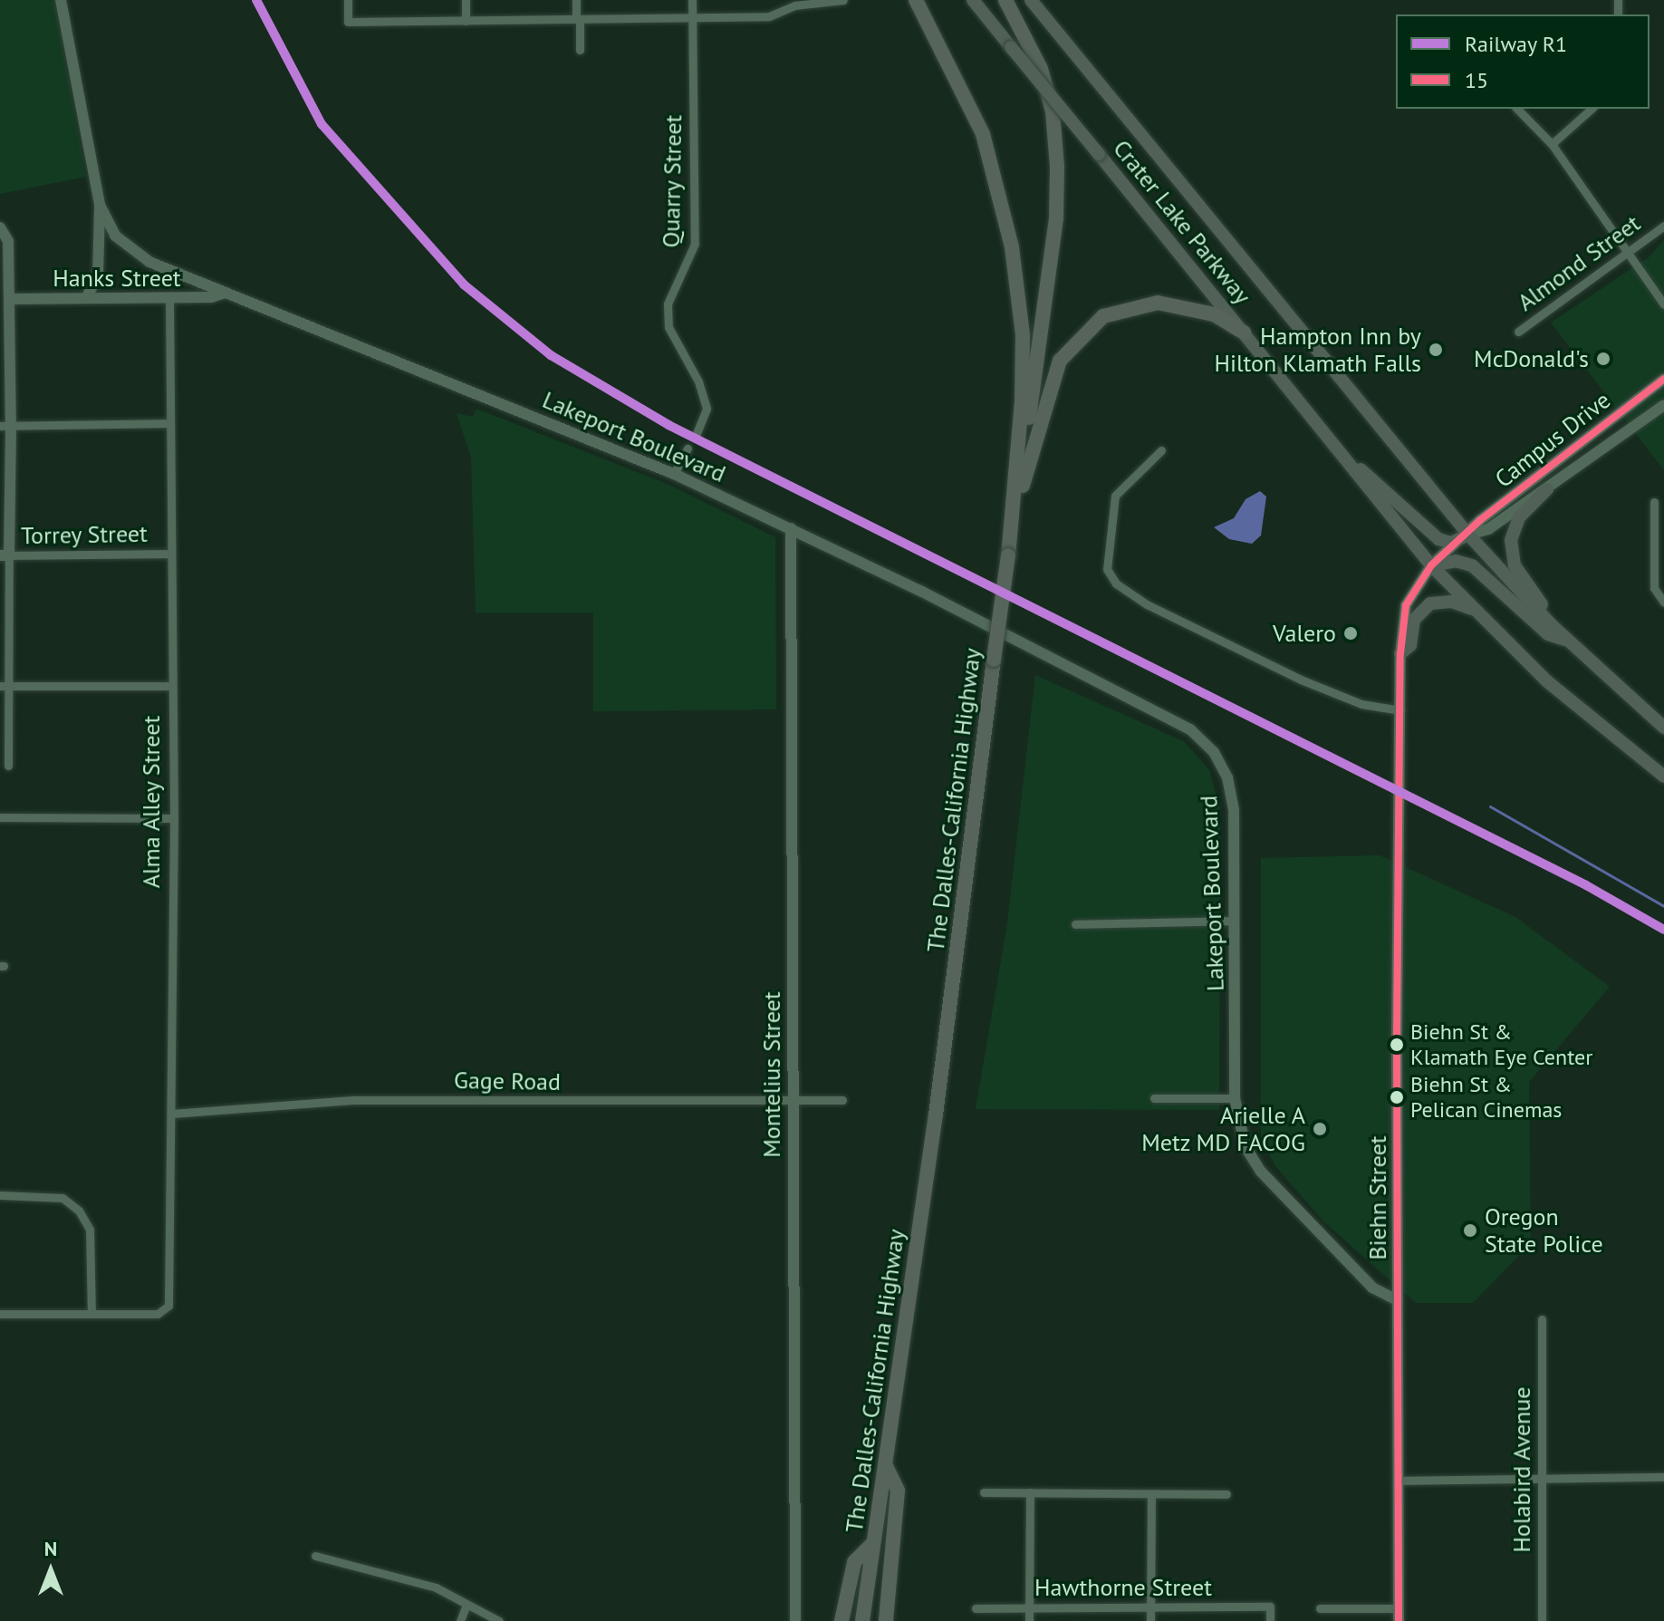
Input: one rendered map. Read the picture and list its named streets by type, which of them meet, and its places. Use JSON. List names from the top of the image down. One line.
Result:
{"streets":{"highway":["The Dalles-California Highway"],"main road":["Crater Lake Parkway"],"street":["Quarry Street","Almond Street","Hanks Street","Lakeport Boulevard","Campus Drive","Torrey Street","Alma Alley Street","Montelius Street","Gage Road","Biehn Street","Holabird Avenue","Hawthorne Street"]},"crossings":[["Crater Lake Parkway","Campus Drive"],["Crater Lake Parkway","Biehn Street"],["Hanks Street","Lakeport Boulevard"],["Hanks Street","Alma Alley Street"],["Lakeport Boulevard","Montelius Street"],["Lakeport Boulevard","Biehn Street"],["Campus Drive","Biehn Street"],["Torrey Street","Alma Alley Street"],["Alma Alley Street","Gage Road"],["Montelius Street","Gage Road"]],"places":["Hampton Inn by Hilton Klamath Falls","McDonald's","Valero","Biehn St & Klamath Eye Center","Biehn St & Pelican Cinemas","Arielle A Metz MD FACOG","Oregon State Police"],"lines":["rail line R1","transit line 15"],"legend":["Railway R1","15"],"north":"top"}
